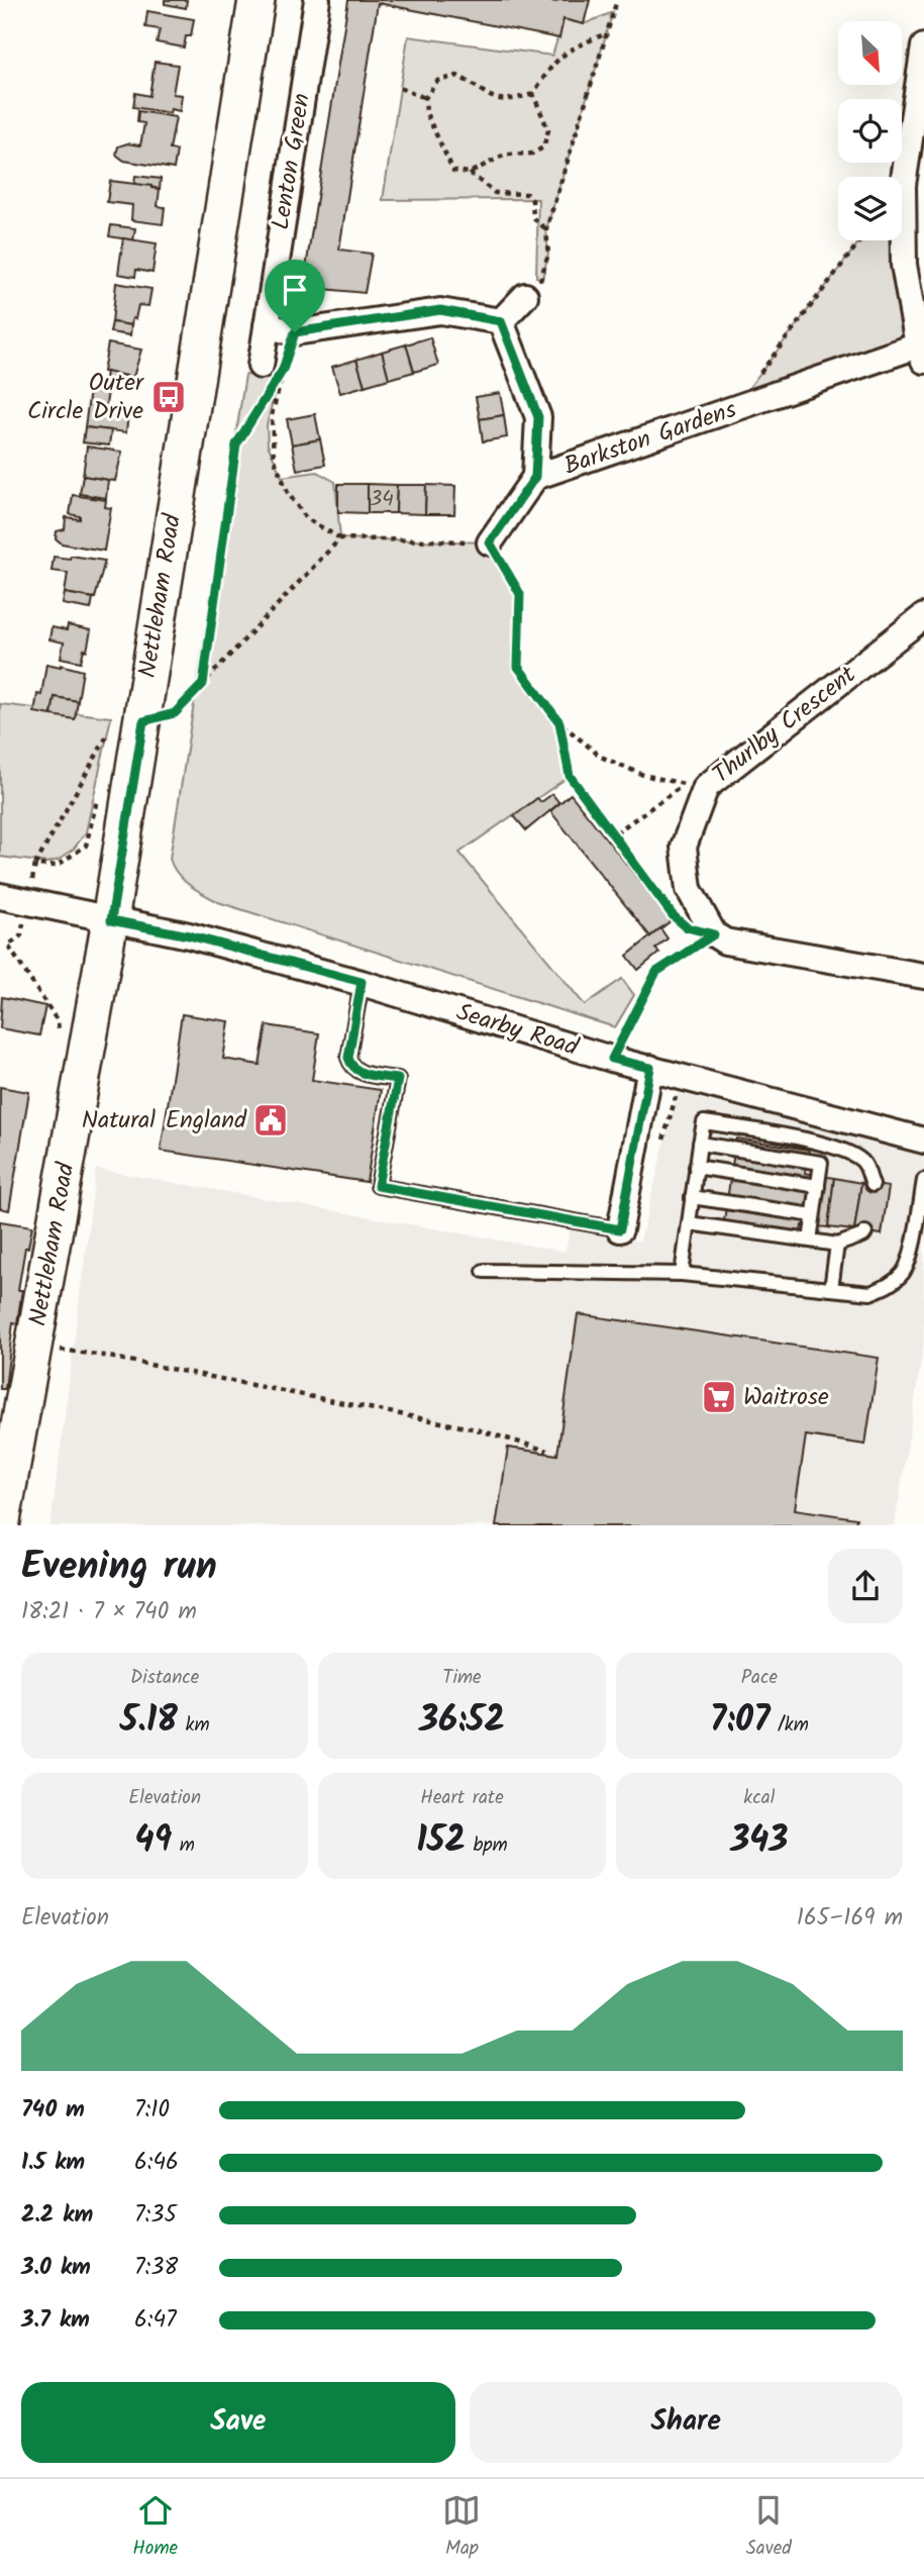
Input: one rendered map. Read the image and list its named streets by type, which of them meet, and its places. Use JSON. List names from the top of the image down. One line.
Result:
{"streets":{"main road":["Nettleham Road"],"street":["Lenton Green","Barkston Gardens","Thurlby Crescent","Searby Road"]},"crossings":[["Nettleham Road","Searby Road"]],"places":{"bus stop":["Outer Circle Drive"],"public building":["Natural England"],"supermarket":["Waitrose"]},"house_numbers":["34"],"north":"bottom right","page":{"heading":["Evening run","18:21 · 7 × 740 m"],"stats":[["Distance","5.18 km"],["Time","36:52"],["Pace","7:07 /km"],["Elevation","49 m"],["Heart rate","152 bpm"],["kcal","343"]],"chart":["Elevation","165–169 m"],"list":[{"name":"740 m","note":"7:10"},{"name":"1.5 km","note":"6:46"},{"name":"2.2 km","note":"7:35"},{"name":"3.0 km","note":"7:38"},{"name":"3.7 km","note":"6:47"}],"buttons":["Save","Share"],"tabs":["Home","Map","Saved"]}}
